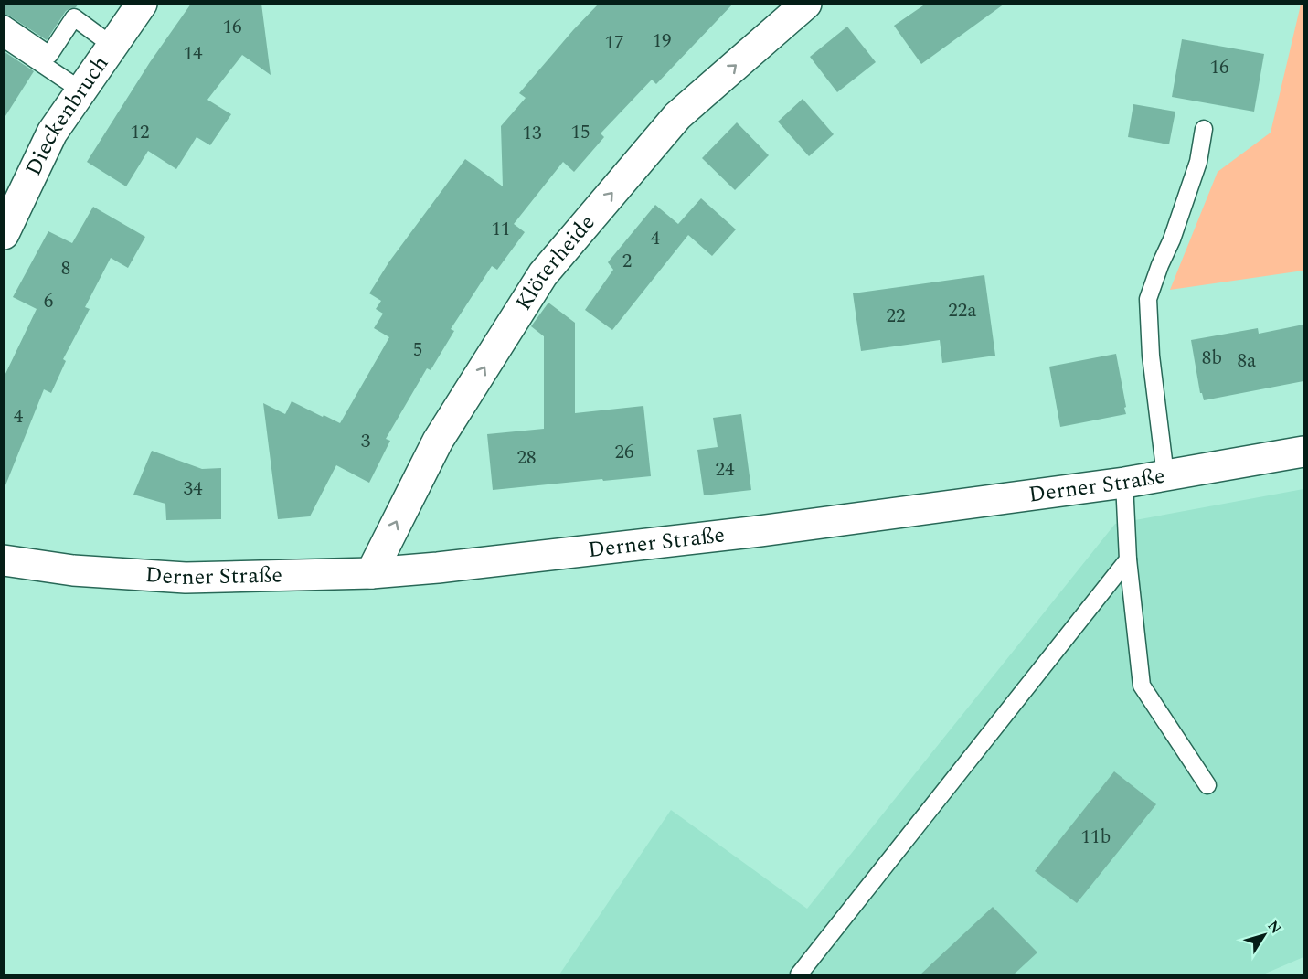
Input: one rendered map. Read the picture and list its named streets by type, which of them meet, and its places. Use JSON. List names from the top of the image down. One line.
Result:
{"streets":{"street":["Dieckenbruch","Klöterheide","Derner Straße"]},"crossings":[["Klöterheide","Derner Straße"]],"one_way":["Klöterheide"],"house_numbers":["16","19","17","14","16","12","15","13","11","4","2","8","6","22a","22","5","8b","8a","4","3","26","28","24","34","11b"],"north":"top right"}
